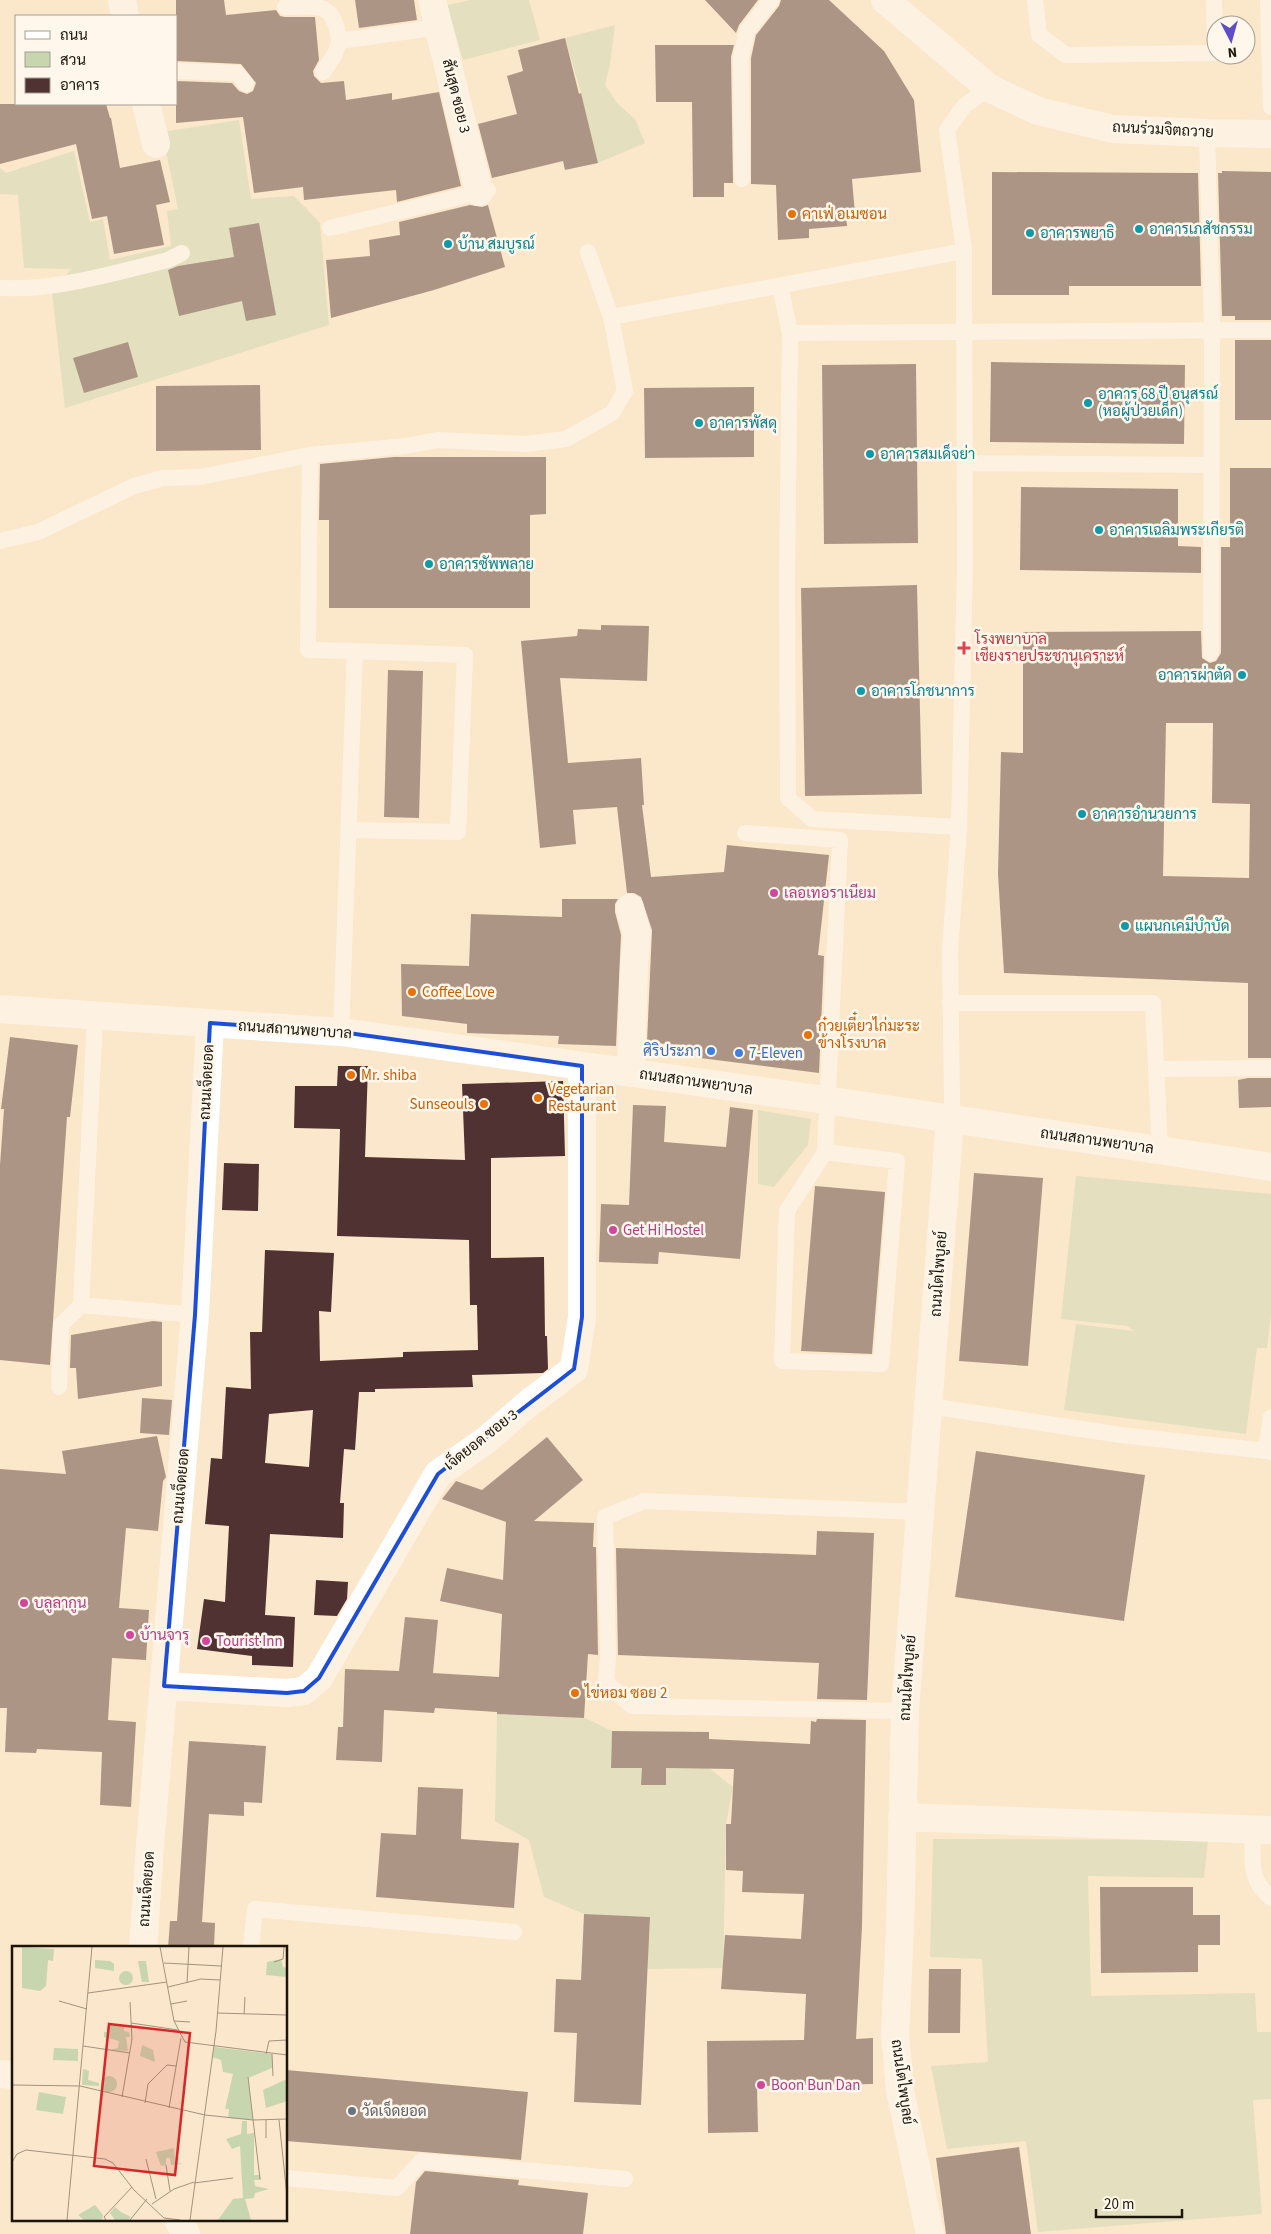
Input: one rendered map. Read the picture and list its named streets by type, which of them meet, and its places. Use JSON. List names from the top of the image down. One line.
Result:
{"streets":{"street":["สันสุด ซอย 3","ถนนร่วมจิตถวาย","ถนนสถานพยาบาล","ถนนเจ็ดยอด","ถนนโตไพบูลย์","เจ็ดยอด ซอย 3"]},"crossings":[["ถนนสถานพยาบาล","ถนนเจ็ดยอด"],["ถนนสถานพยาบาล","ถนนโตไพบูลย์"],["ถนนสถานพยาบาล","เจ็ดยอด ซอย 3"],["ถนนเจ็ดยอด","เจ็ดยอด ซอย 3"]],"places":{"other":["คาเฟ่ อเมซอน","อาคารเภสัชกรรม","อาคารพยาธิ","บ้าน สมบูรณ์","อาคาร 68 ปี อนุสรณ์ (หอผู้ป่วยเด็ก)","อาคารพัสดุ","อาคารสมเด็จย่า","อาคารเฉลิมพระเกียรติ","อาคารซัพพลาย","อาคารผ่าตัด","อาคารโภชนาการ","อาคารอำนวยการ","เลอเทอราเนียม","แผนกเคมีบำบัด","Coffee Love","ก๋วยเตี๋ยวไก่มะระ ข้างโรงบาล","ศิริประภา","7-Eleven","Mr. shiba","Vegetarian Restaurant","Sunseouls","Get Hi Hostel","บลูลากูน","บ้านจารุ","Tourist Inn","ไข่หอม ซอย 2","Boon Bun Dan","วัดเจ็ดยอด"],"health":["โรงพยาบาล เชียงรายประชานุเคราะห์"]},"legend":["ถนน","สวน","อาคาร"],"scale_bar":"20 m","north":"bottom"}
